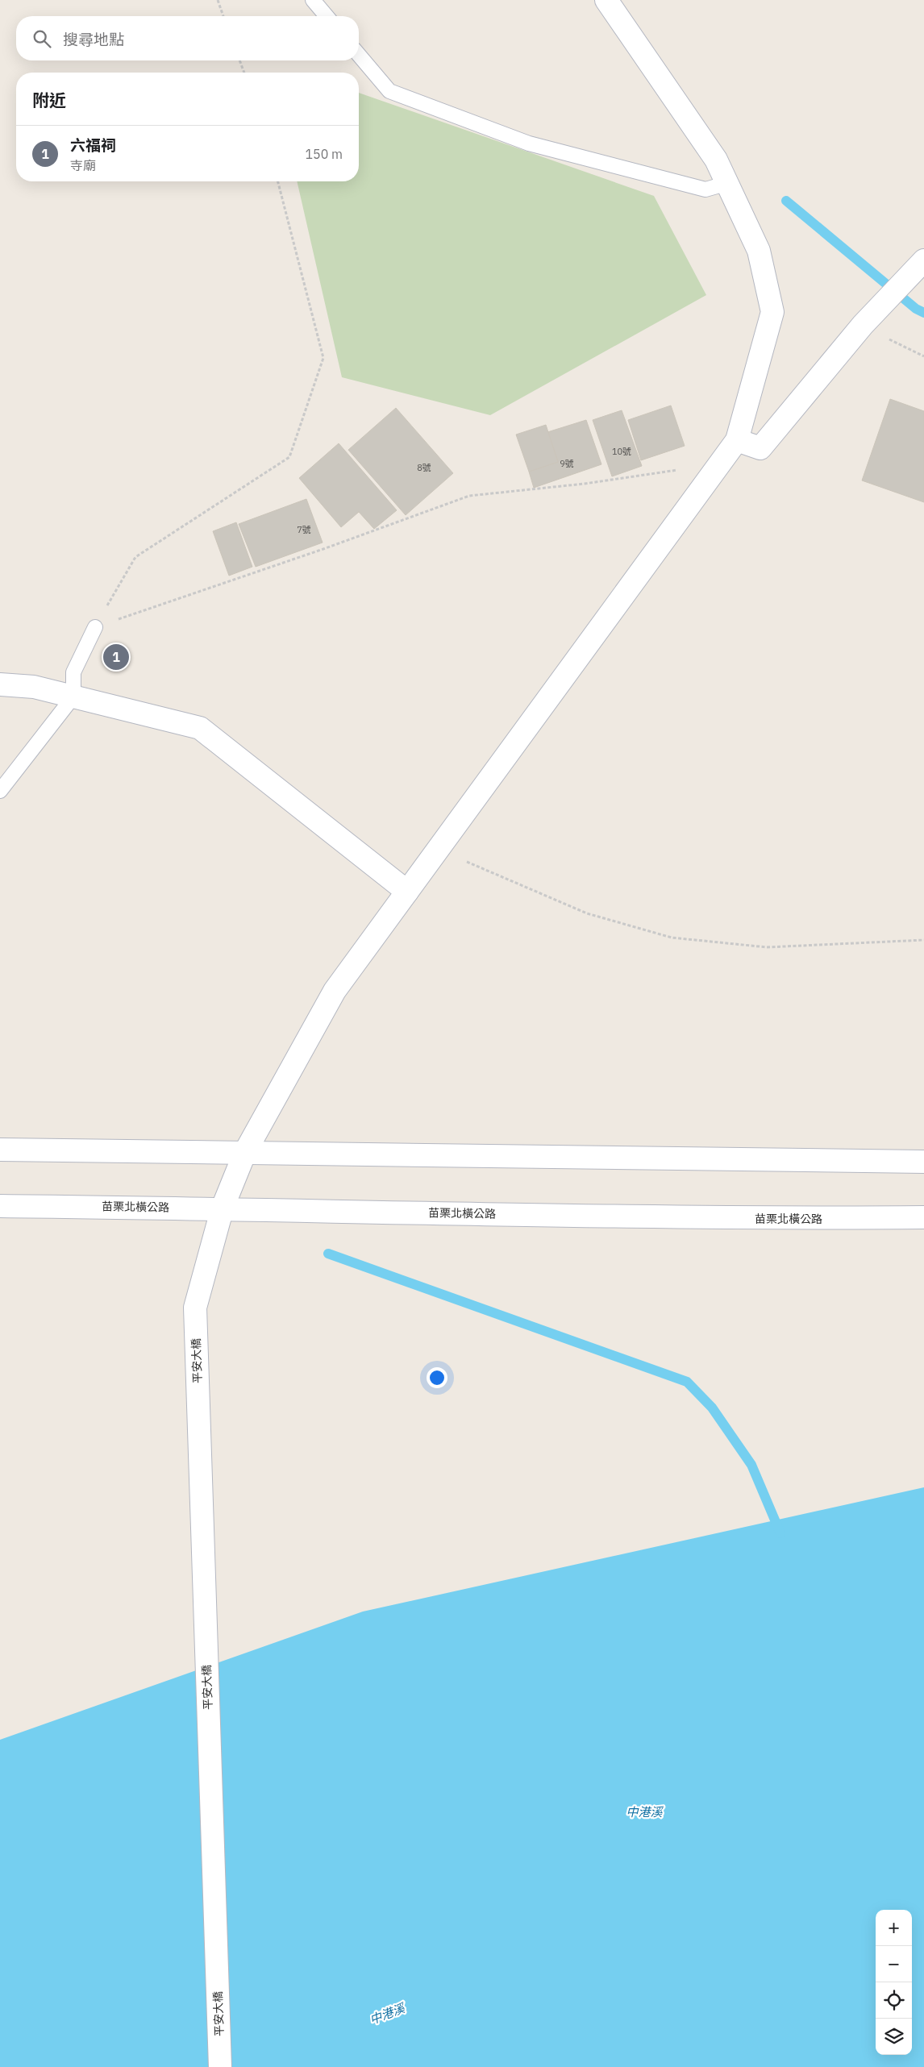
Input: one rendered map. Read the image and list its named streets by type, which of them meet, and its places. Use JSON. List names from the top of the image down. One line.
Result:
{"streets":{"street":["苗栗北橫公路","平安大橋"]},"crossings":[["苗栗北橫公路","平安大橋"]],"water":["中港溪"],"house_numbers":["10號","9號","8號","7號"],"page":{"search":"搜尋地點","heading":"附近","list":[{"mark":"1","name":"六福祠","note":"寺廟","value":"150 m"}],"pins":"1","map_buttons":["+","−"]}}
